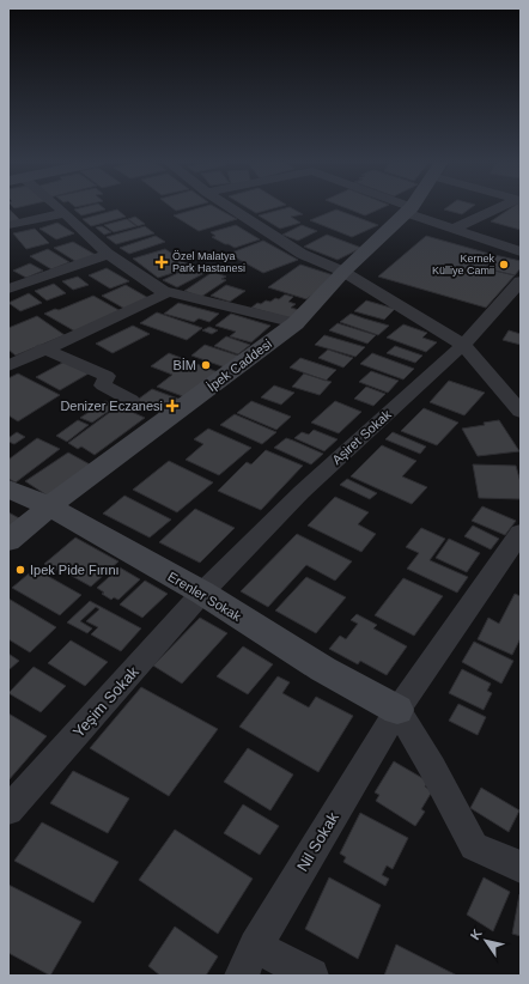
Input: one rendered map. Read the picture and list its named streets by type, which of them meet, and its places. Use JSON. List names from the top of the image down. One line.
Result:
{"streets":{"main road":["İpek Caddesi","Erenler Sokak"],"street":["Aşiret Sokak","Yeşim Sokak","Nil Sokak"]},"crossings":[["İpek Caddesi","Erenler Sokak"],["Aşiret Sokak","Erenler Sokak"],["Aşiret Sokak","Yeşim Sokak"],["Erenler Sokak","Yeşim Sokak"],["Erenler Sokak","Nil Sokak"]],"places":{"health":["Özel Malatya Park Hastanesi","Denizer Eczanesi"],"other":["Kernek Külliye Camii","BİM","Ipek Pide Fırını"]},"north":"top left"}
